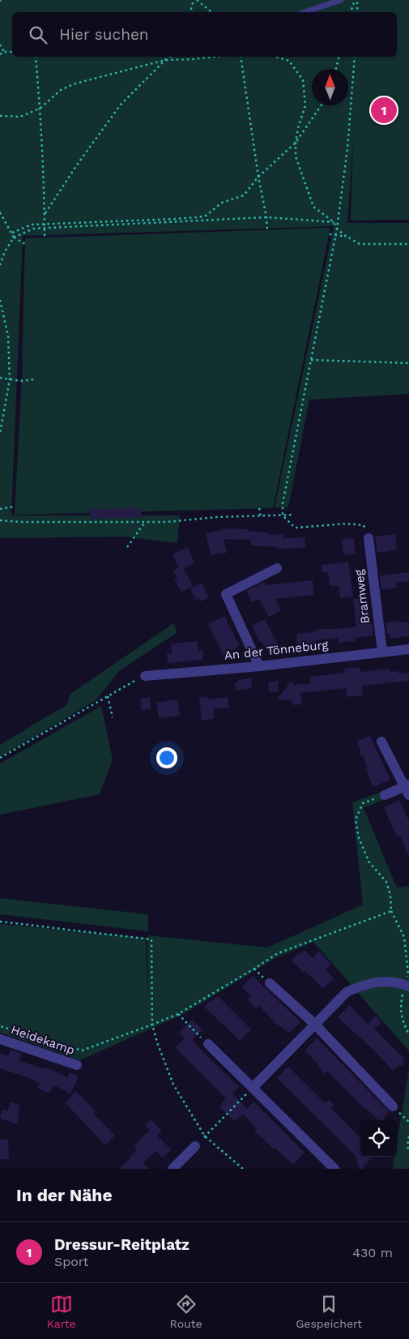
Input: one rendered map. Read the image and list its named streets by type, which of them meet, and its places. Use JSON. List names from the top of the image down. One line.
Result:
{"streets":{"street":["Bramweg","An der Tönneburg","Heidekamp"]},"crossings":[["Bramweg","An der Tönneburg"]],"north":"top","page":{"search":"Hier suchen","pins":"1","heading":"In der Nähe","list":[{"mark":"1","name":"Dressur-Reitplatz","note":"Sport","value":"430 m"}],"nav":["Karte","Route","Gespeichert"]}}
